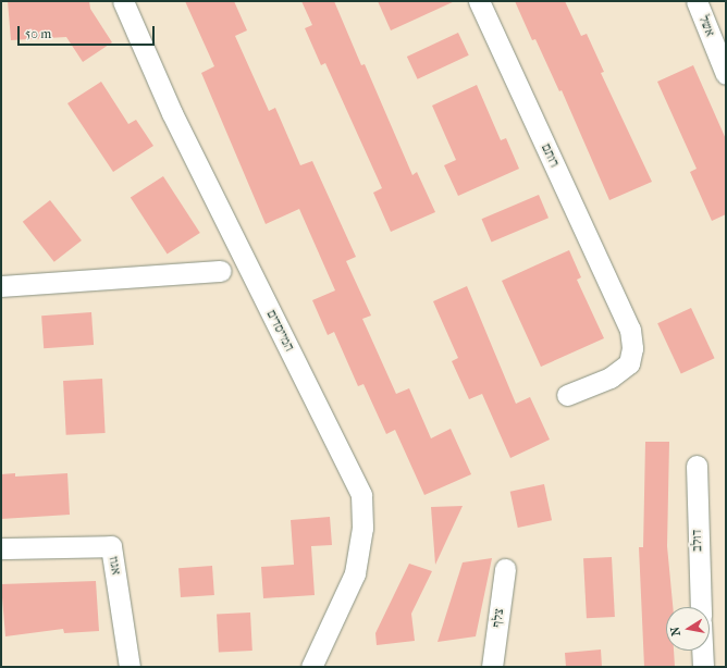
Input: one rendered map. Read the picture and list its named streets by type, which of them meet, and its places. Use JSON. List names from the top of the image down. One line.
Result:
{"streets":{"street":["אשל","רותם","המייסדים","דולב","אגוז","צלף"]},"scale_bar":"50 m","north":"left"}
